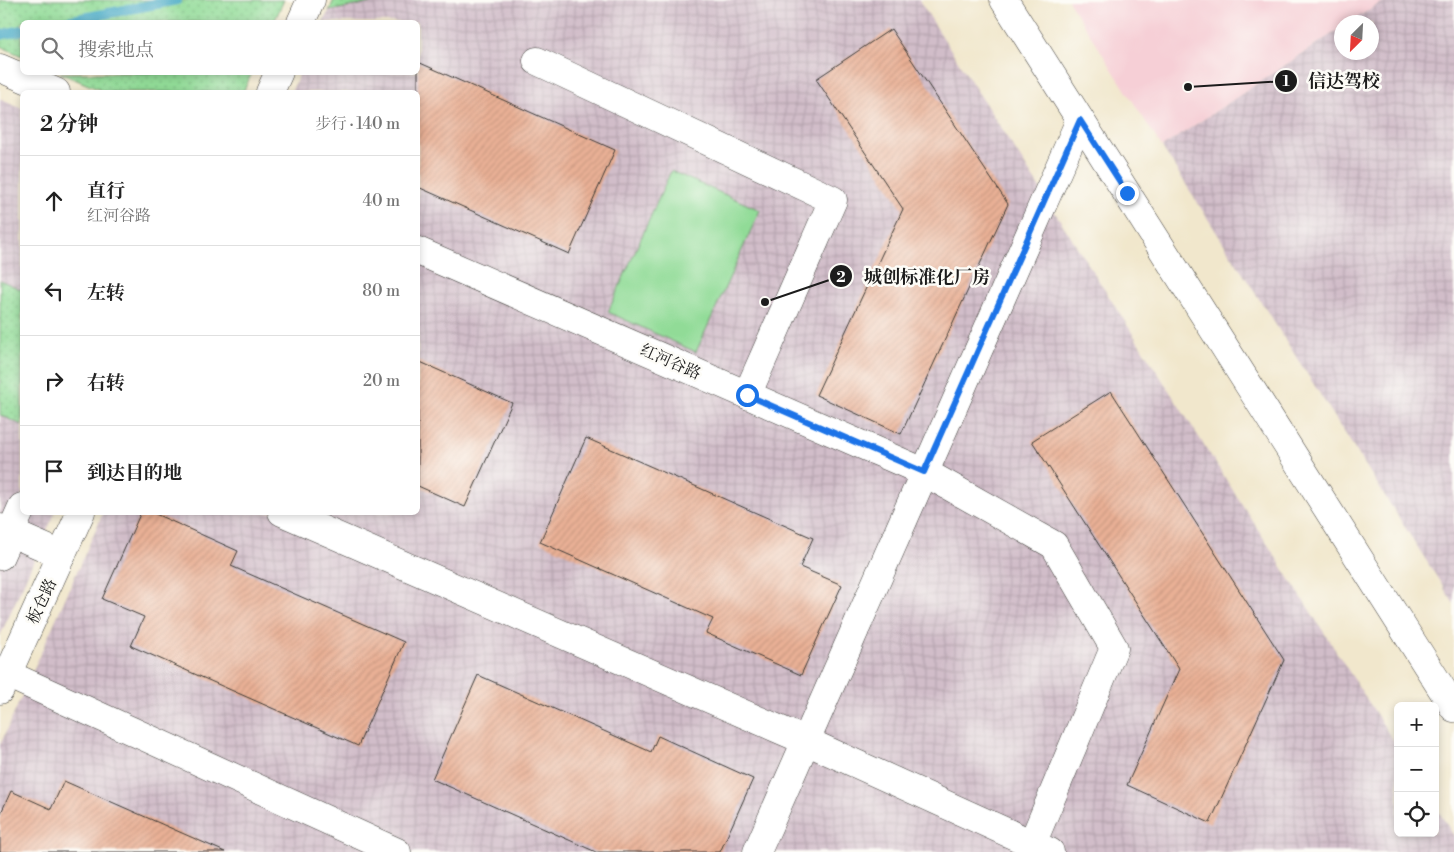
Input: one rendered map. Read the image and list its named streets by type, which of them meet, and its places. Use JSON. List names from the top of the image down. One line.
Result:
{"streets":{"street":["红河谷路","板仓路"]},"places":["信达驾校","城创标准化厂房"],"north":"bottom left","page":{"search":"搜索地点","heading":["2 分钟","步行 · 140 m"],"list":[["直行","红河谷路","40 m"],["左转","80 m"],["右转","20 m"],"到达目的地"],"map_buttons":["+","−"]}}
